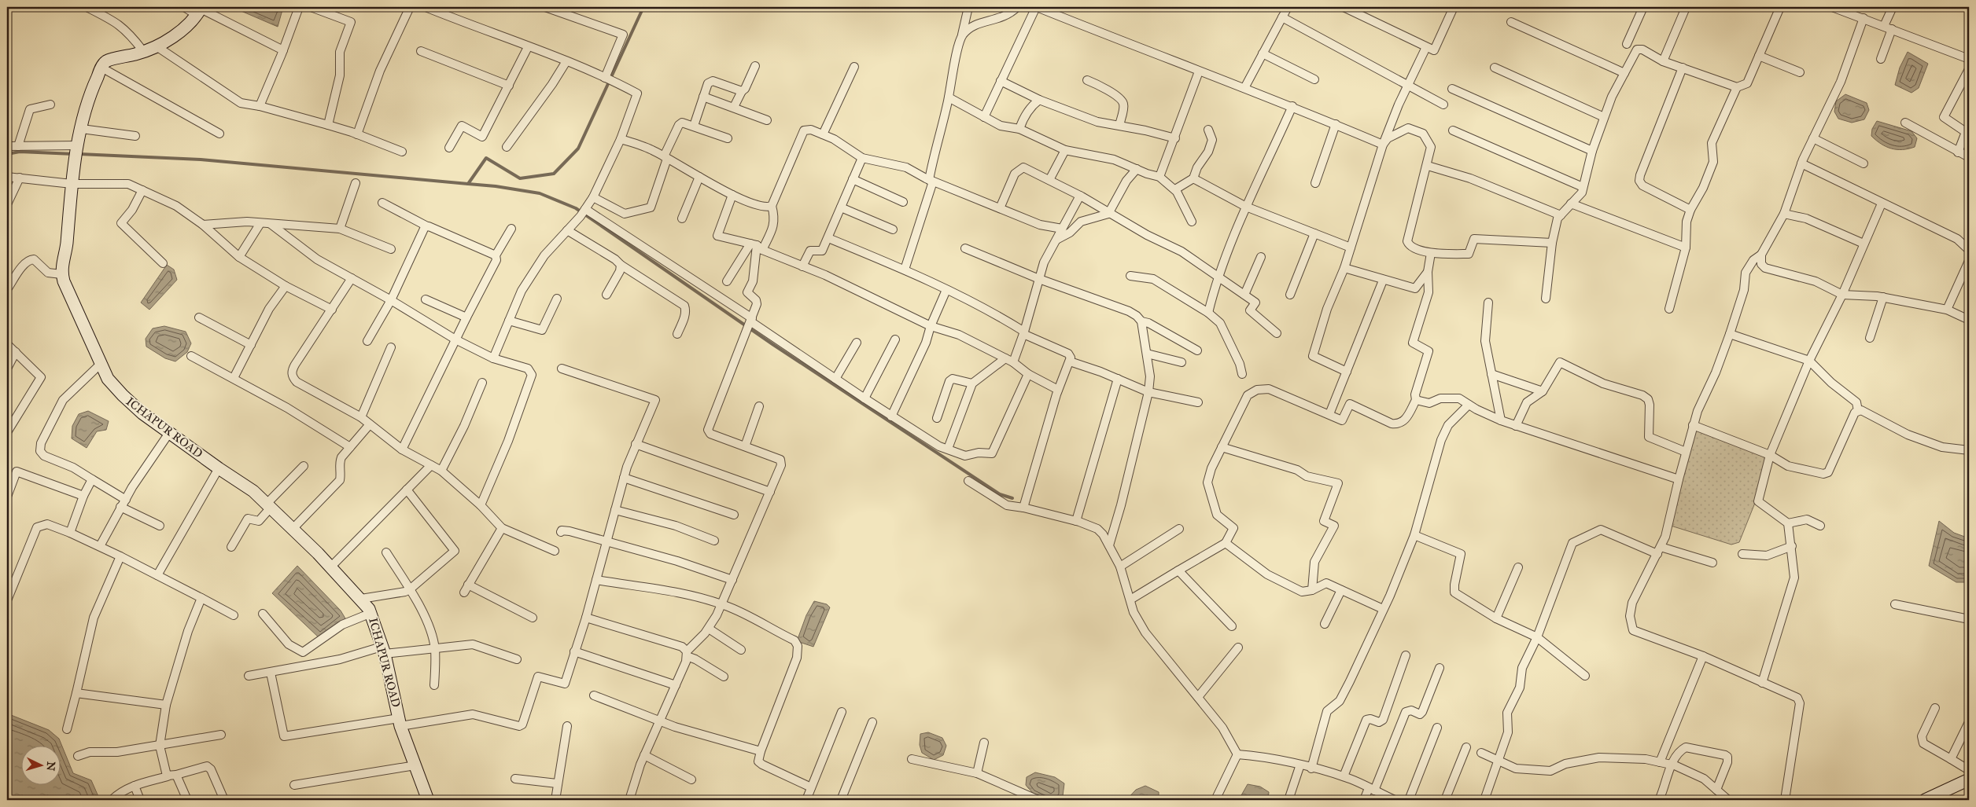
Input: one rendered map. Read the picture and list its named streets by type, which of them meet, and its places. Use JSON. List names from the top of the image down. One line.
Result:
{"streets":{"street":["ICHAPUR ROAD"]},"north":"right"}
